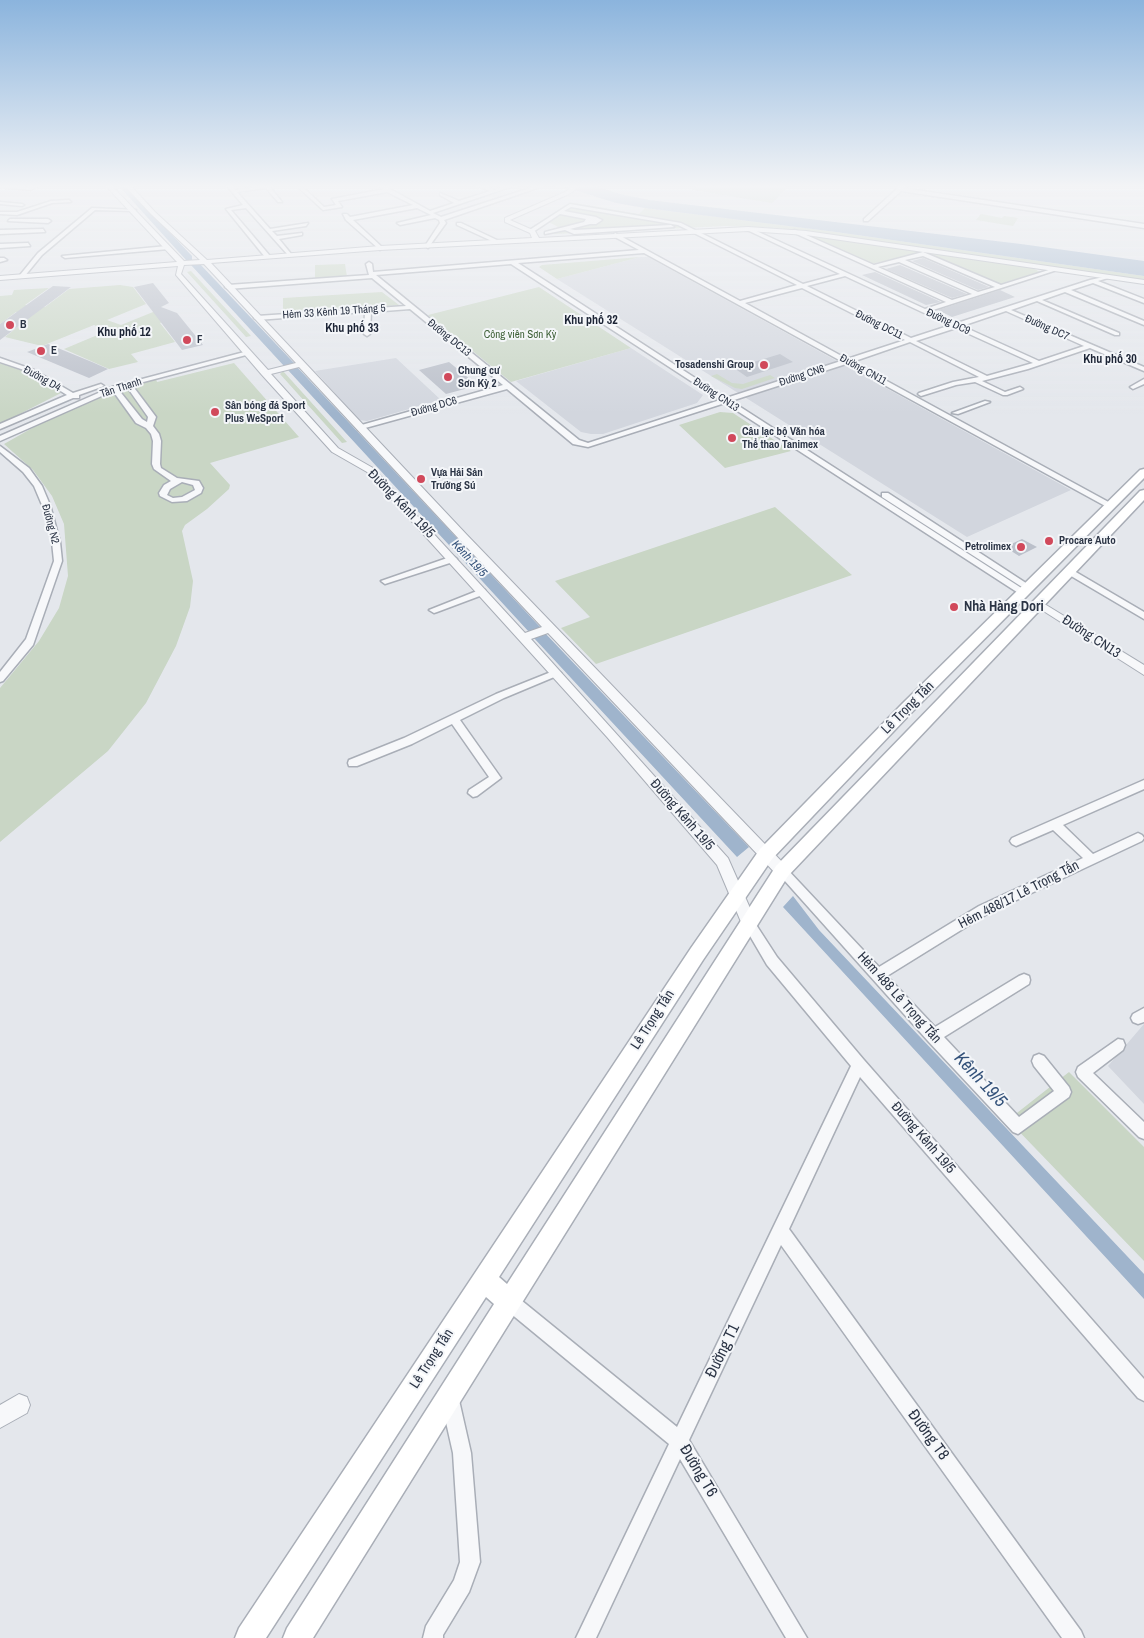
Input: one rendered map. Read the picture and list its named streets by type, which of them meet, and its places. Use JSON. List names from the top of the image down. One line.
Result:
{"streets":{"main road":["Lê Trọng Tấn"],"street":["Hẻm 33 Kênh 19 Tháng 5","Đường DC9","Đường DC11","Đường DC7","Đường DC13","Đường CN11","Đường CN6","Đường D4","Tân Thạnh","Đường CN13","Đường DC6","Đường Kênh 19/5","Đường N2","Hẻm 488/17 Lê Trọng Tấn","Hẻm 488 Lê Trọng Tấn","Đường T1","Đường T8","Đường T6"]},"crossings":[["Hẻm 33 Kênh 19 Tháng 5","Đường DC13"],["Hẻm 33 Kênh 19 Tháng 5","Đường Kênh 19/5"],["Đường DC9","Đường CN6"],["Đường DC11","Đường CN6"],["Đường DC7","Đường CN6"],["Đường DC13","Đường CN6"],["Đường DC13","Đường DC6"],["Đường CN11","Đường CN6"],["Đường CN11","Lê Trọng Tấn"],["Đường CN6","Đường CN13"],["Đường D4","Tân Thạnh"],["Tân Thạnh","Đường Kênh 19/5"],["Đường CN13","Lê Trọng Tấn"],["Đường DC6","Đường Kênh 19/5"],["Đường Kênh 19/5","Lê Trọng Tấn"],["Đường Kênh 19/5","Hẻm 488 Lê Trọng Tấn"],["Đường Kênh 19/5","Đường T1"],["Lê Trọng Tấn","Hẻm 488 Lê Trọng Tấn"],["Lê Trọng Tấn","Đường T6"],["Hẻm 488/17 Lê Trọng Tấn","Hẻm 488 Lê Trọng Tấn"],["Đường T1","Đường T8"],["Đường T1","Đường T6"]],"districts":["Khu phố 32","Khu phố 33","Khu phố 12","Khu phố 30"],"water":["Kênh 19/5"],"parks":["Công viên Sơn Kỳ"],"places":["B","F","E","Tosadenshi Group","Chung cư Sơn Kỳ 2","Sân bóng đá Sport Plus WeSport","Câu lạc bộ Văn hóa Thể thao Tanimex","Vựa Hải Sản Trường Sú","Procare Auto","Petrolimex","Nhà Hàng Dori"]}
